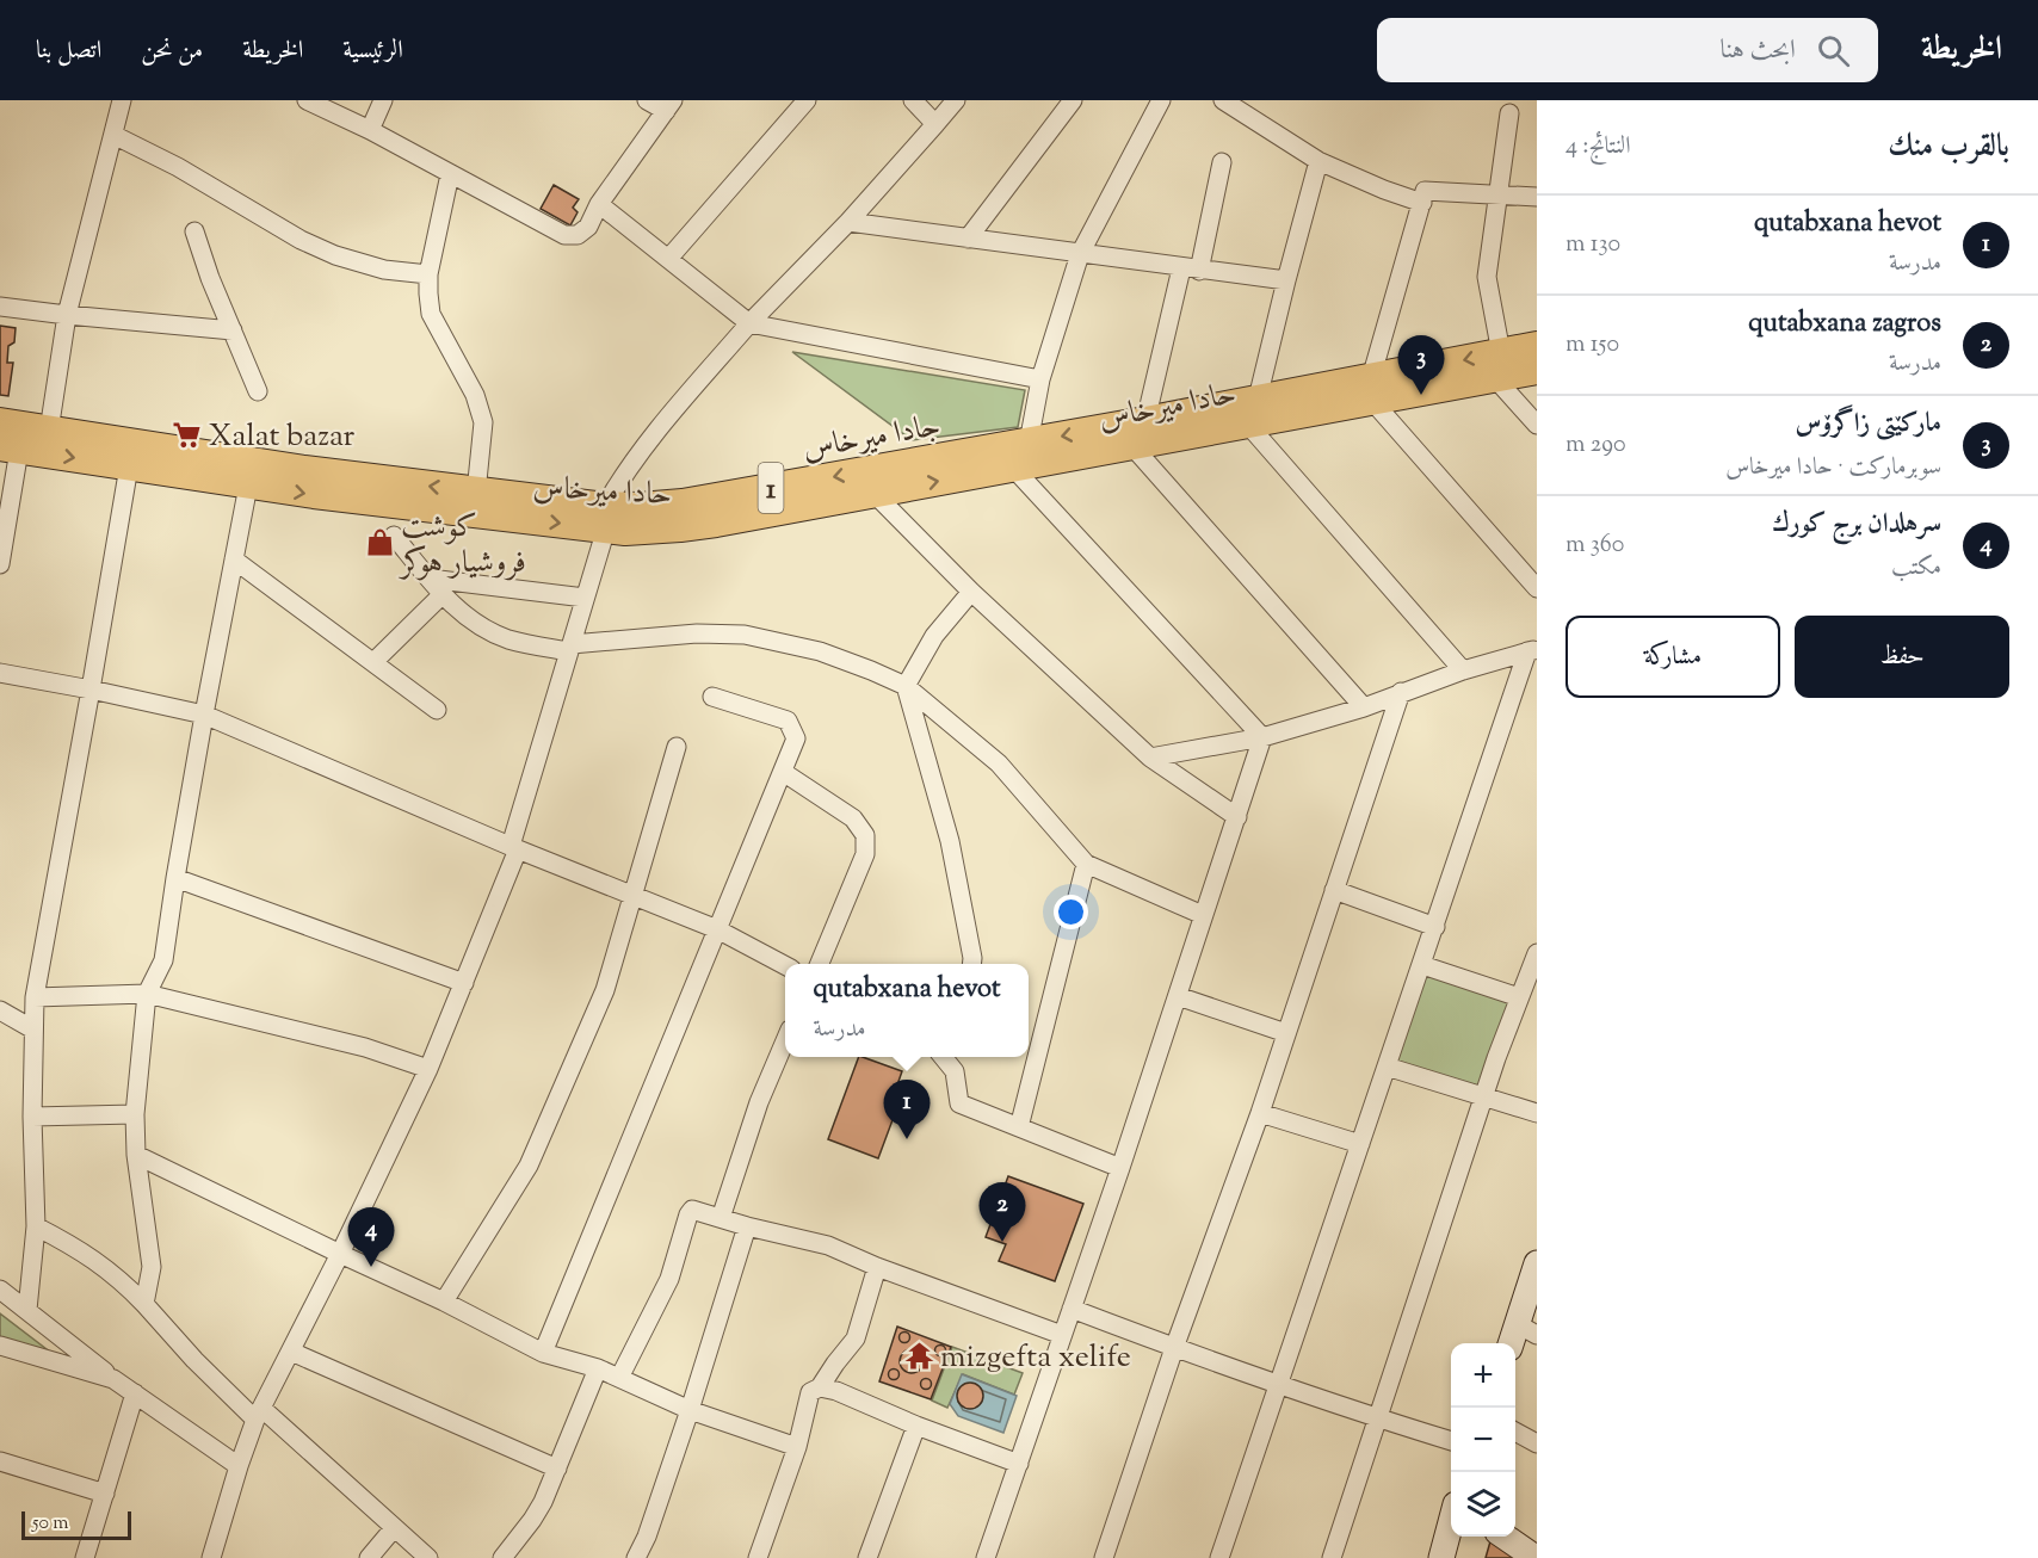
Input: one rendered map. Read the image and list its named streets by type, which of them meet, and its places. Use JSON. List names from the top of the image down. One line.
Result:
{"streets":{"main road":["حادا ميرخاس","جادا ميرخاس","1"]},"crossings":[["حادا ميرخاس","جادا ميرخاس"]],"one_way":["حادا ميرخاس","جادا ميرخاس"],"places":{"supermarket":["Xalat bazar"],"shop":["كوشت فروشيار هوكر"],"temple":["mizgefta xelife"]},"scale_bar":"50 m","page":{"header":"الخريطة","search":"ابحث هنا","nav":["الرئيسية","الخريطة","من نحن","اتصل بنا"],"heading":["بالقرب منك","النتائج: 4"],"list":[{"mark":"1","name":"qutabxana hevot","note":"مدرسة","value":"130 m"},{"mark":"2","name":"qutabxana zagros","note":"مدرسة","value":"150 m"},{"mark":"3","name":"مارکێتی زاگرۆس","note":"سوبرماركت · حادا ميرخاس","value":"290 m"},{"mark":"4","name":"سرهلدان برج كورك","note":"مكتب","value":"360 m"}],"pins":["3","1","2","4"],"buttons":["حفظ","مشاركة"],"popup":["qutabxana hevot","مدرسة"],"map_buttons":["+","−"],"scale":"50 m"}}
